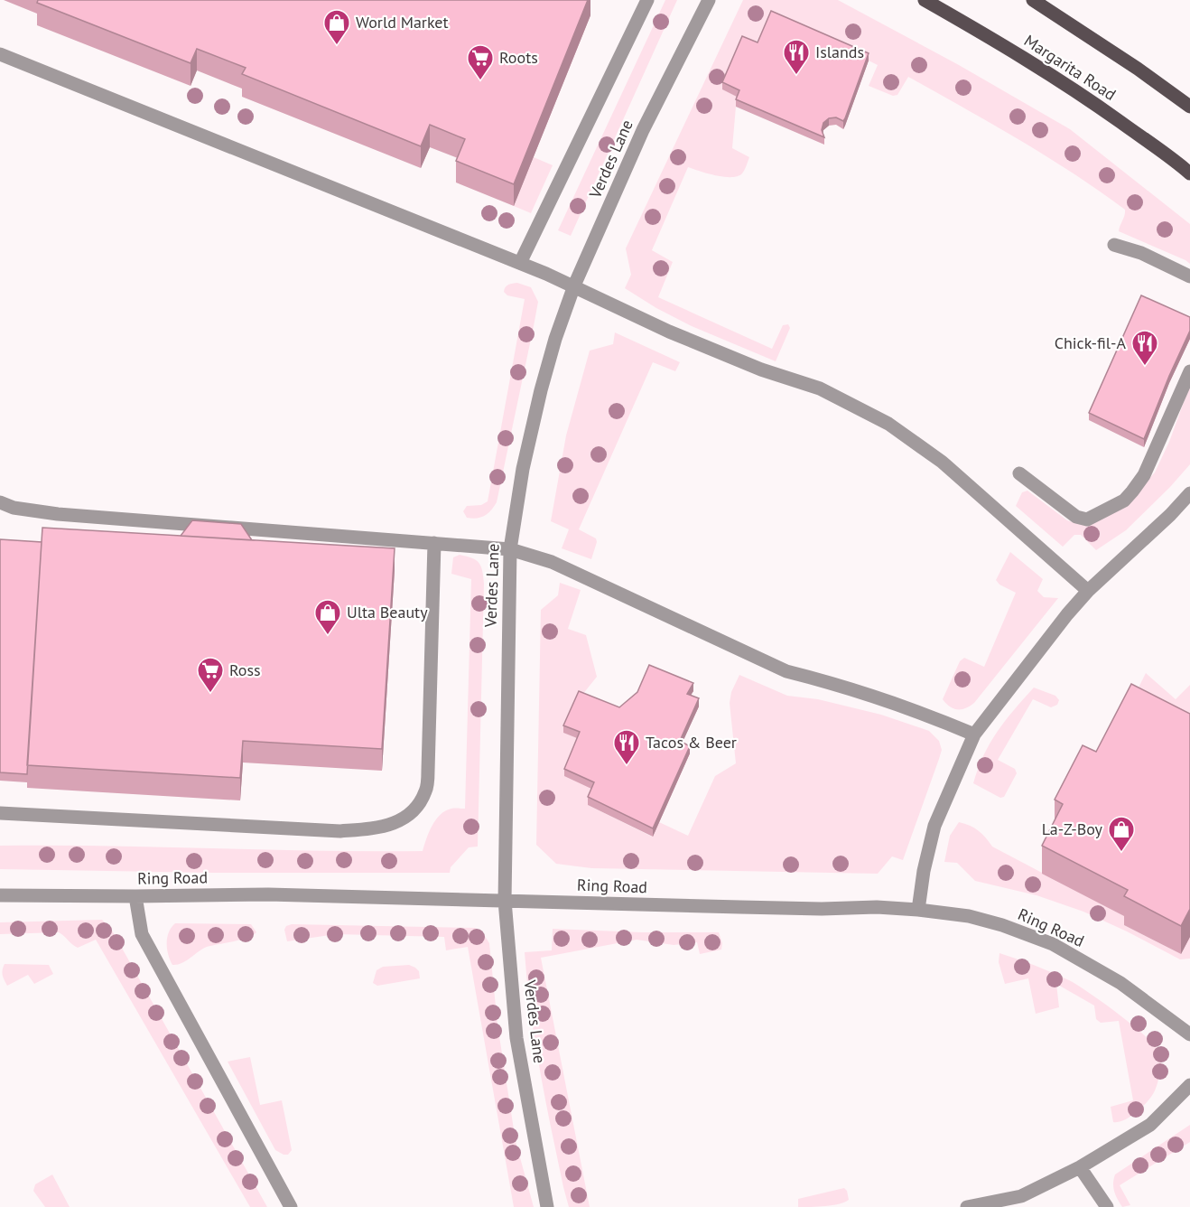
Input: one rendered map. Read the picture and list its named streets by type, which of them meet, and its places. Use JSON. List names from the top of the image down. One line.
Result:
{"streets":{"main road":["Margarita Road"],"street":["Verdes Lane","Ring Road"]},"crossings":[["Verdes Lane","Ring Road"]],"places":{"shop":["World Market","Ulta Beauty","La-Z-Boy"],"restaurant":["Islands","Chick-fil-A","Tacos & Beer"],"supermarket":["Roots","Ross"]}}
